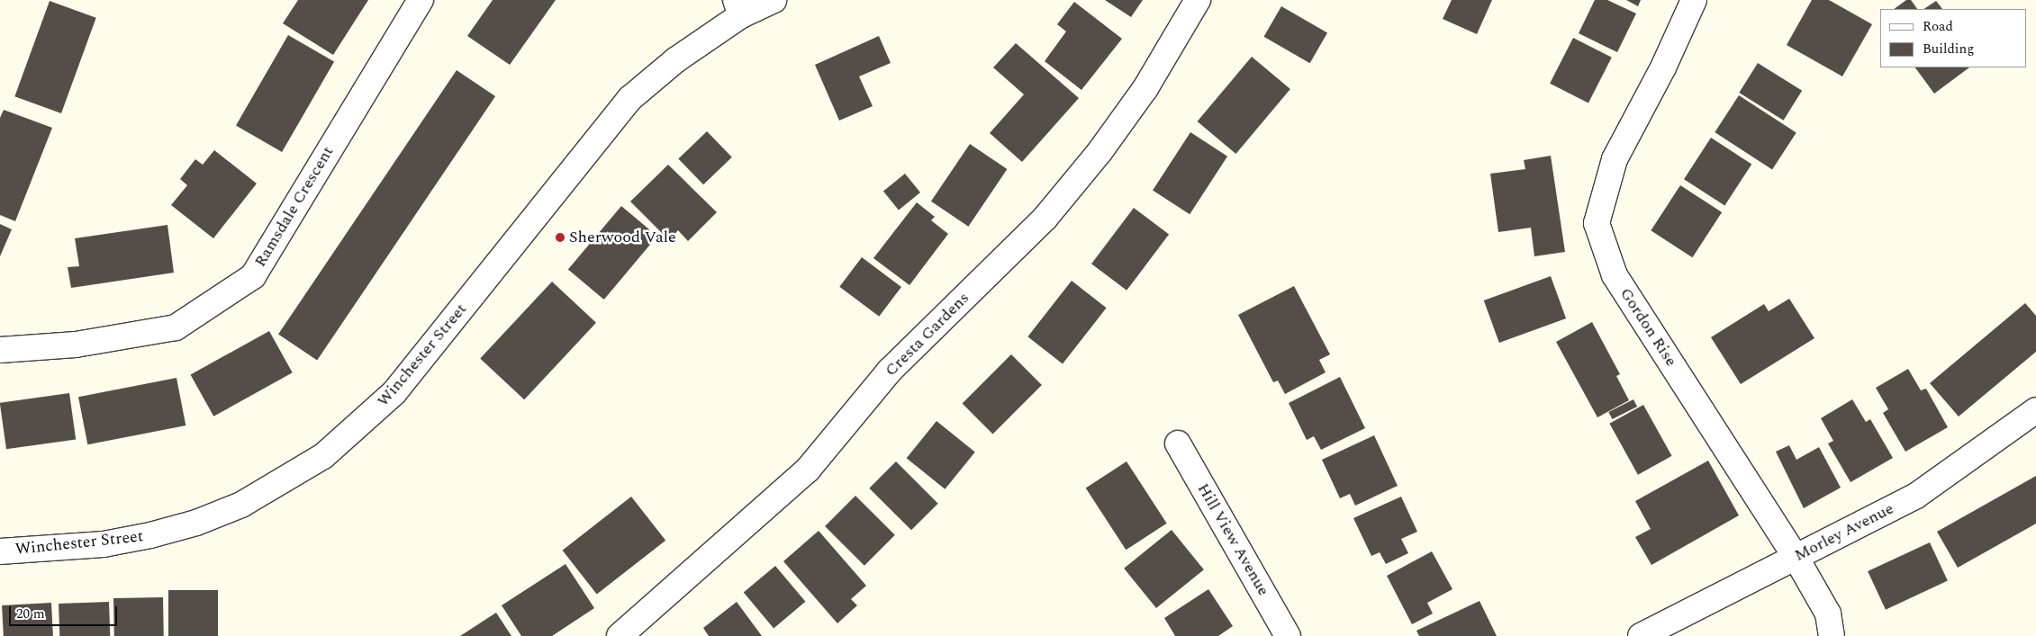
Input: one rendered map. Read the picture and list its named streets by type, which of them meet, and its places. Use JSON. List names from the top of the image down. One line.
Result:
{"streets":{"street":["Ramsdale Crescent","Gordon Rise","Cresta Gardens","Winchester Street","Morley Avenue","Hill View Avenue"]},"crossings":[["Gordon Rise","Morley Avenue"]],"places":["Sherwood Vale"],"legend":["Road","Building"],"scale_bar":"20 m"}
